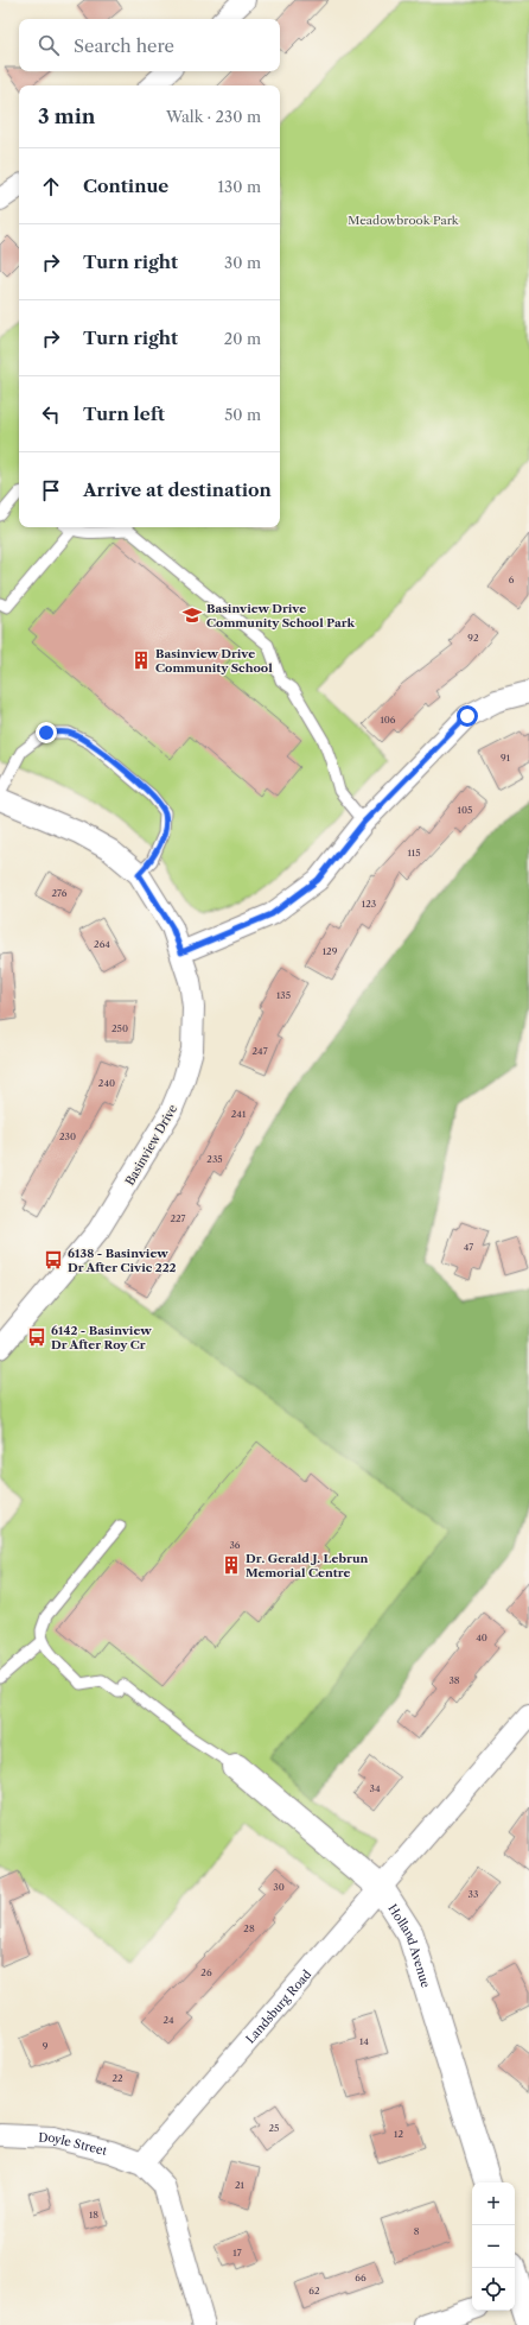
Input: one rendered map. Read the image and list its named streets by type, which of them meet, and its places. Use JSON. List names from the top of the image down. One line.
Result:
{"streets":{"street":["Basinview Drive","Holland Avenue","Landsburg Road","Doyle Street"]},"crossings":[["Holland Avenue","Landsburg Road"],["Landsburg Road","Doyle Street"]],"parks":["Meadowbrook Park"],"places":{"school or university":["Basinview Drive Community School Park"],"building":["Basinview Drive Community School","Dr. Gerald J. Lebrun Memorial Centre"],"bus stop":["6138 - Basinview Dr After Civic 222","6142 - Basinview Dr After Roy Cr"]},"house_numbers":["6","92","106","91","105","115","276","123","264","129","135","250","247","240","241","230","235","227","47","36","40","38","34","30","33","28","26","24","14","9","22","25","12","21","18","8","17","66","62"],"page":{"search":"Search here","heading":["3 min","Walk · 230 m"],"list":[["Continue","130 m"],["Turn right","30 m"],["Turn right","20 m"],["Turn left","50 m"],"Arrive at destination"],"map_buttons":["+","−"]}}
